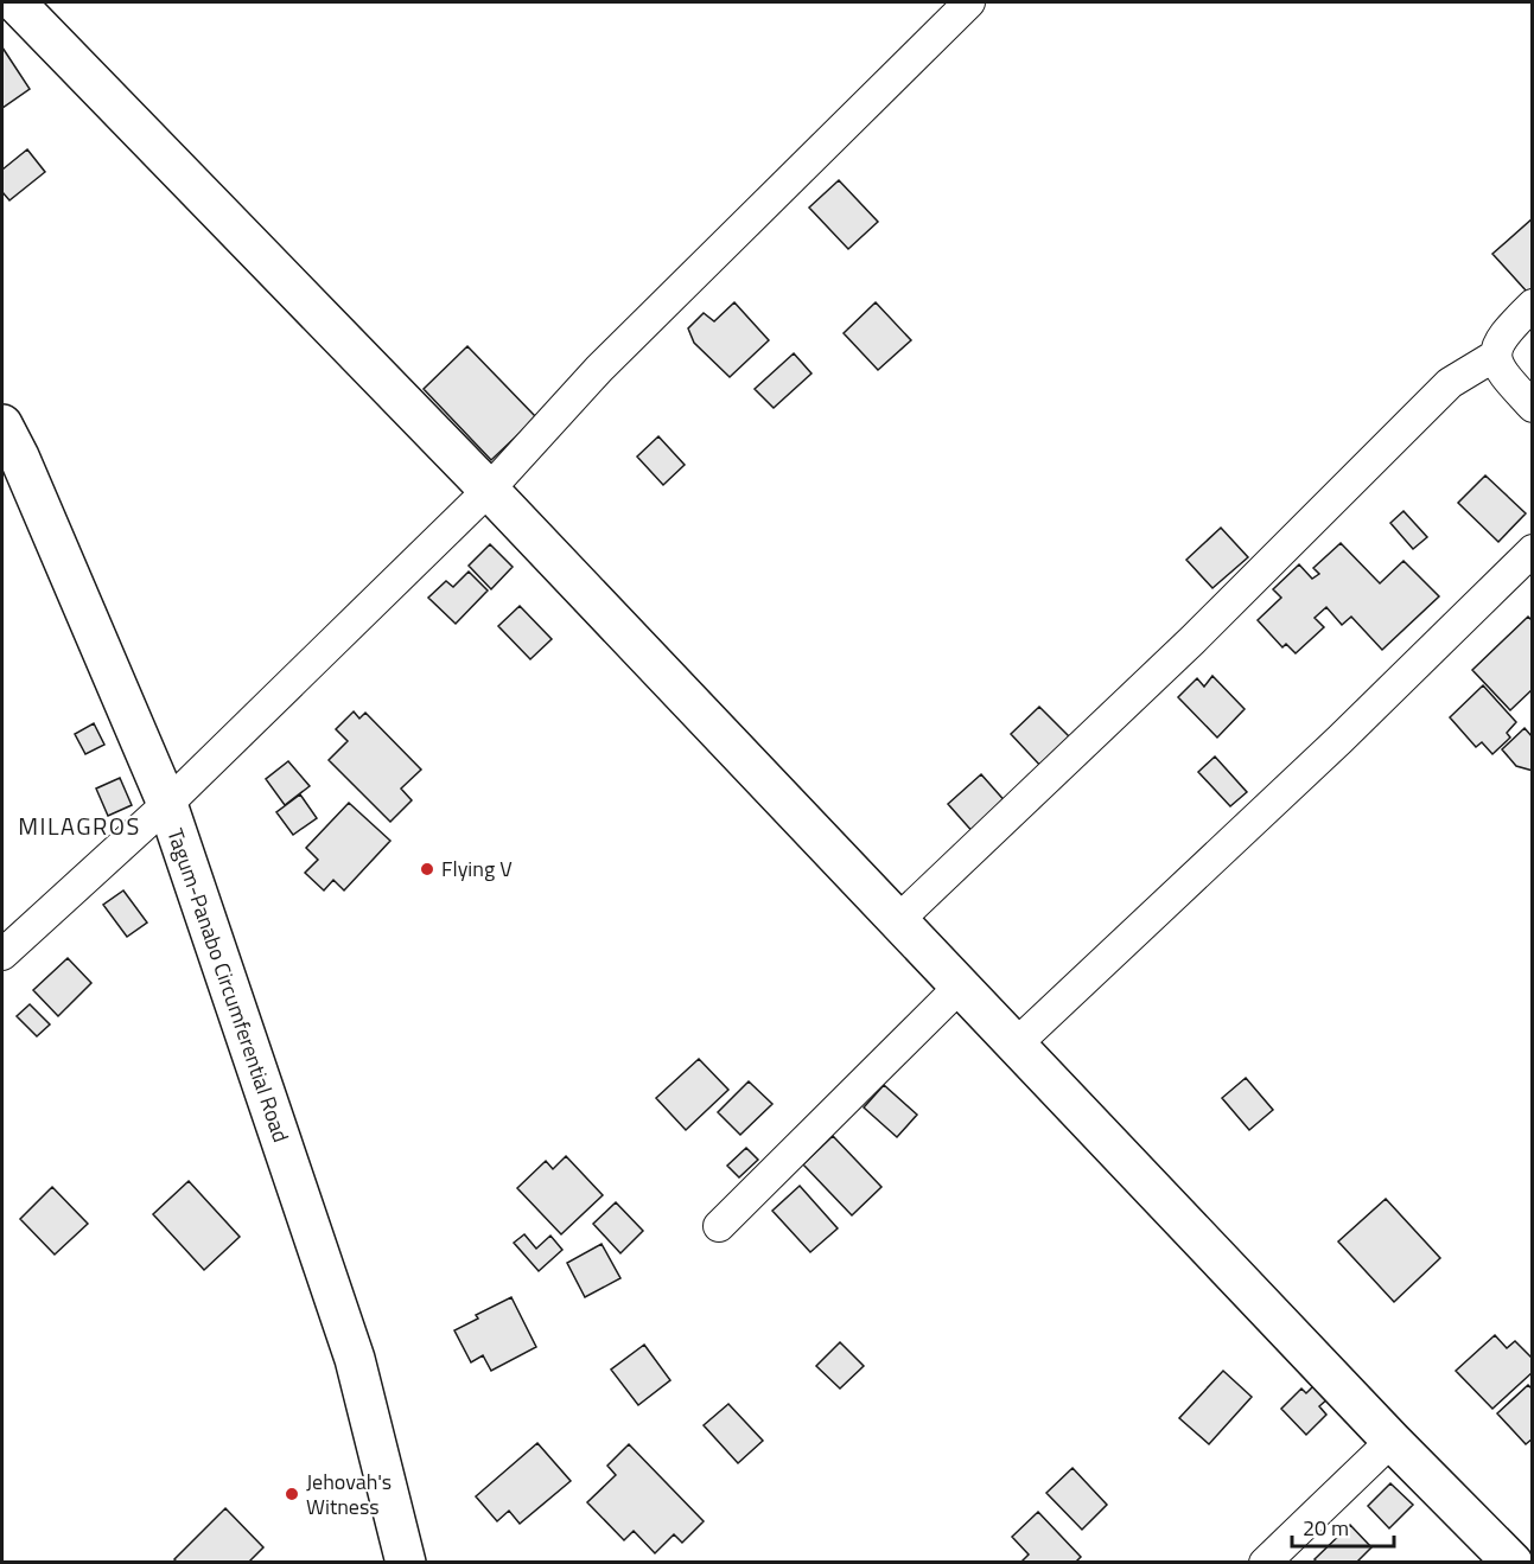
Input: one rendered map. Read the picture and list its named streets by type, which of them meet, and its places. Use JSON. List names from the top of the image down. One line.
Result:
{"streets":{"street":["Tagum-Panabo Circumferential Road"]},"districts":["MILAGROS"],"places":["Flying V","Jehovah's Witness"],"scale_bar":"20 m"}
